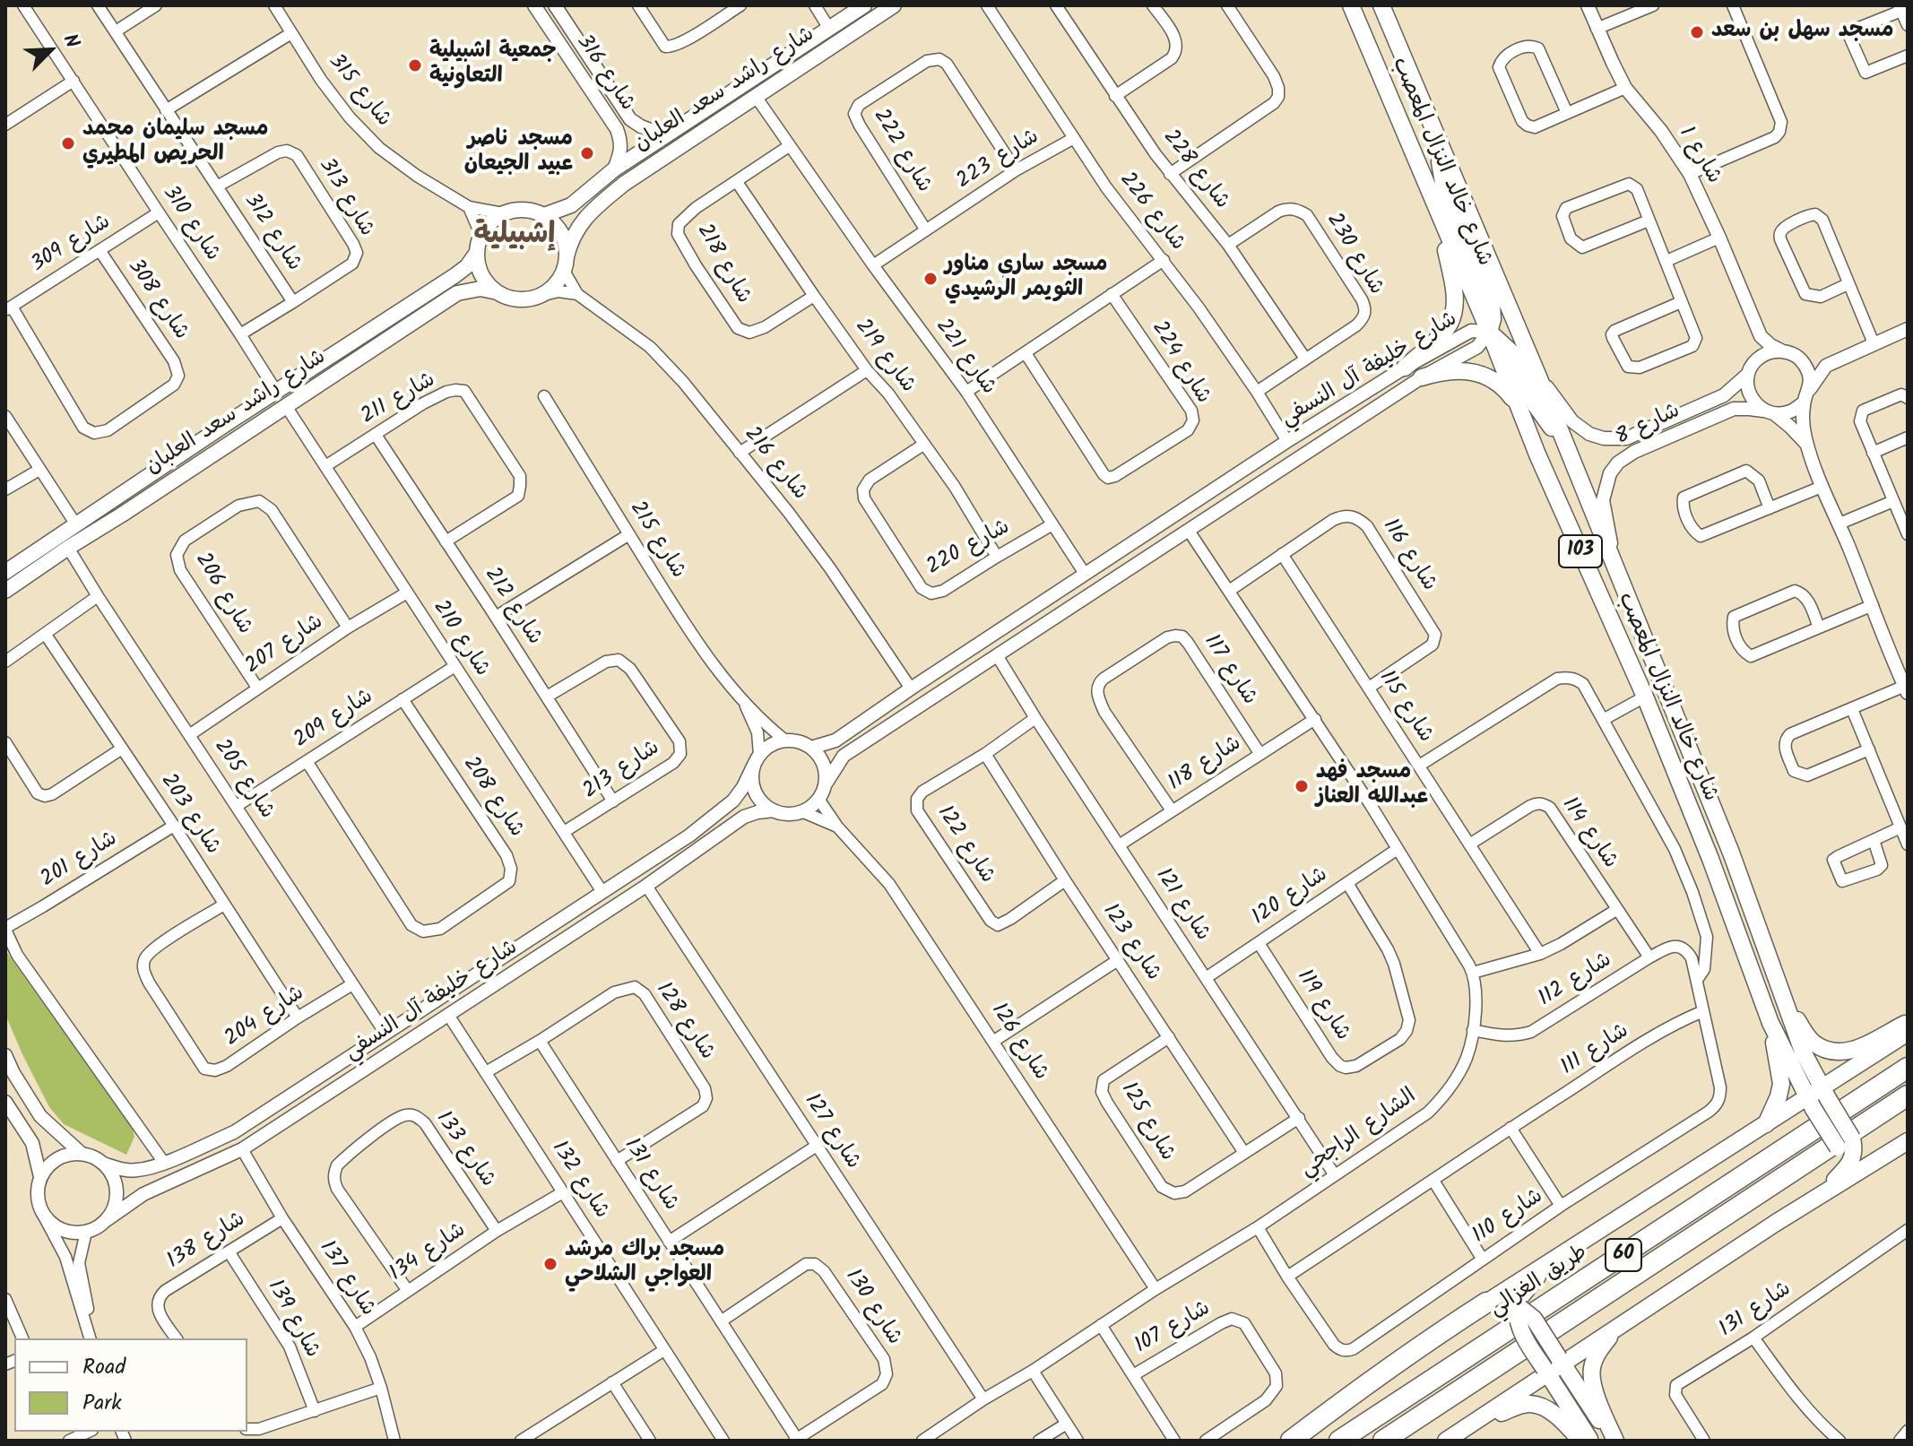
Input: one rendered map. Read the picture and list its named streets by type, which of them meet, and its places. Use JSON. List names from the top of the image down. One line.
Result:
{"streets":{"highway":["60","طريق الغزالي"],"main road":["شارع راشد سعد العلبان","شارع خالد النزال المعصب","103"],"street":["شارع 316","شارع 315","شارع 222","شارع 1","شارع 223","شارع 228","شارع 313","شارع 226","شارع 310","شارع 312","شارع 309","شارع 230","شارع 218","شارع 308","شارع 219","شارع 221","شارع 224","شارع خليفة آل النسفي","شارع 211","شارع 8","شارع 216","شارع 215","شارع 220","شارع 116","شارع 206","شارع 212","شارع 210","شارع 207","شارع 117","شارع 115","شارع 209","شارع 118","شارع 213","شارع 205","شارع 208","شارع 203","114 شارع","شارع 122","شارع 201","شارع 120","شارع 121","شارع 123","شارع 112","شارع 119","شارع 204","شارع 128","شارع 126","شارع 111","شارع 125","شارع 127","الشارع الراجحي","شارع 133","شارع 131","شارع 132","شارع 110","شارع 138","شارع 134","شارع 137","شارع 130","شارع 139","شارع 107"]},"crossings":[["شارع 316","شارع راشد سعد العلبان"],["شارع راشد سعد العلبان","شارع 315"],["شارع راشد سعد العلبان","شارع 310"],["شارع راشد سعد العلبان","شارع 221"],["شارع راشد سعد العلبان","شارع 216"],["شارع راشد سعد العلبان","شارع 210"],["شارع راشد سعد العلبان","شارع 205"],["شارع 315","شارع 216"],["شارع 222","شارع 223"],["شارع 223","شارع 226"],["شارع 223","شارع 221"],["شارع خالد النزال المعصب","شارع خليفة آل النسفي"],["شارع خالد النزال المعصب","شارع 8"],["شارع 228","شارع 230"],["شارع 313","شارع 310"],["شارع 313","شارع 312"],["شارع 226","شارع 230"],["شارع 226","شارع خليفة آل النسفي"],["شارع 310","شارع 309"],["شارع 309","شارع 308"],["شارع 218","شارع 219"],["شارع 218","شارع 221"],["شارع 219","شارع 220"],["شارع 221","شارع خليفة آل النسفي"],["شارع 221","شارع 220"],["شارع خليفة آل النسفي","شارع 216"],["شارع خليفة آل النسفي","شارع 215"],["شارع خليفة آل النسفي","شارع 210"],["شارع خليفة آل النسفي","شارع 205"],["شارع خليفة آل النسفي","شارع 121"],["شارع خليفة آل النسفي","شارع 126"],["شارع خليفة آل النسفي","شارع 127"],["شارع خليفة آل النسفي","الشارع الراجحي"],["شارع خليفة آل النسفي","شارع 132"],["شارع خليفة آل النسفي","شارع 137"],["شارع 211","شارع 212"],["شارع 211","شارع 210"],["شارع 215","شارع 126"],["شارع 116","شارع 115"],["شارع 116","الشارع الراجحي"],["شارع 206","شارع 207"],["شارع 212","شارع 213"],["شارع 210","شارع 207"],["شارع 210","شارع 209"],["شارع 210","شارع 213"],["شارع 207","شارع 205"],["شارع 117","شارع 118"],["شارع 115","114 شارع"],["شارع 115","شارع 110"],["شارع 209","شارع 205"],["شارع 209","شارع 208"],["شارع 118","شارع 121"],["شارع 118","الشارع الراجحي"],["شارع 205","شارع 204"],["شارع 203","شارع 201"],["شارع 203","شارع 204"],["114 شارع","شارع 112"],["شارع 122","شارع 121"],["شارع 122","شارع 123"],["شارع 120","شارع 121"],["شارع 120","شارع 119"],["شارع 120","الشارع الراجحي"],["شارع 121","شارع 125"],["شارع 121","الشارع الراجحي"],["شارع 123","شارع 125"],["شارع 112","الشارع الراجحي"],["شارع 112","شارع 110"],["شارع 128","شارع 131"],["شارع 128","شارع 132"],["شارع 126","الشارع الراجحي"],["شارع 111","شارع 110"],["شارع 127","الشارع الراجحي"],["الشارع الراجحي","شارع 110"],["شارع 133","شارع 134"],["شارع 131","شارع 130"],["شارع 132","شارع 134"],["شارع 138","شارع 137"],["شارع 138","شارع 139"],["شارع 134","شارع 137"]],"districts":["إشبيلية"],"places":["مسجد سهل بن سعد","جمعية اشبيلية التعاونية","مسجد سليمان محمد الحريص المطيري","مسجد ناصر عبيد الجيعان","مسجد ساري مناور الثويمر الرشيدي","مسجد فهد عبدالله العناز","مسجد براك مرشد العواجي الشلاحي"],"legend":["Road","Park"],"north":"top right"}
